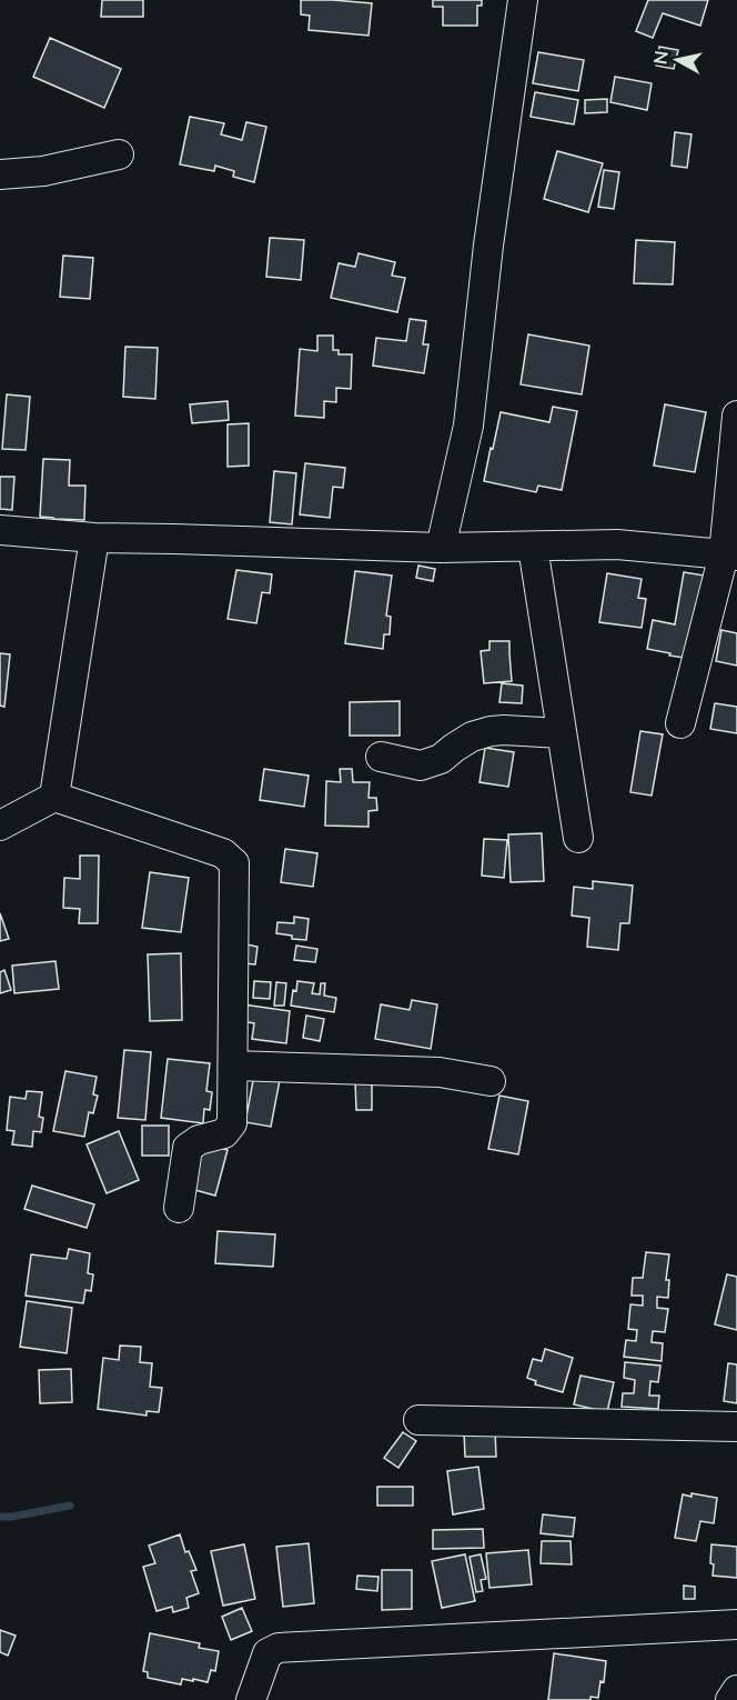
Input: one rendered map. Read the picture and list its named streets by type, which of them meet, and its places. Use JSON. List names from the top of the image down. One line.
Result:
{"north":"left"}
